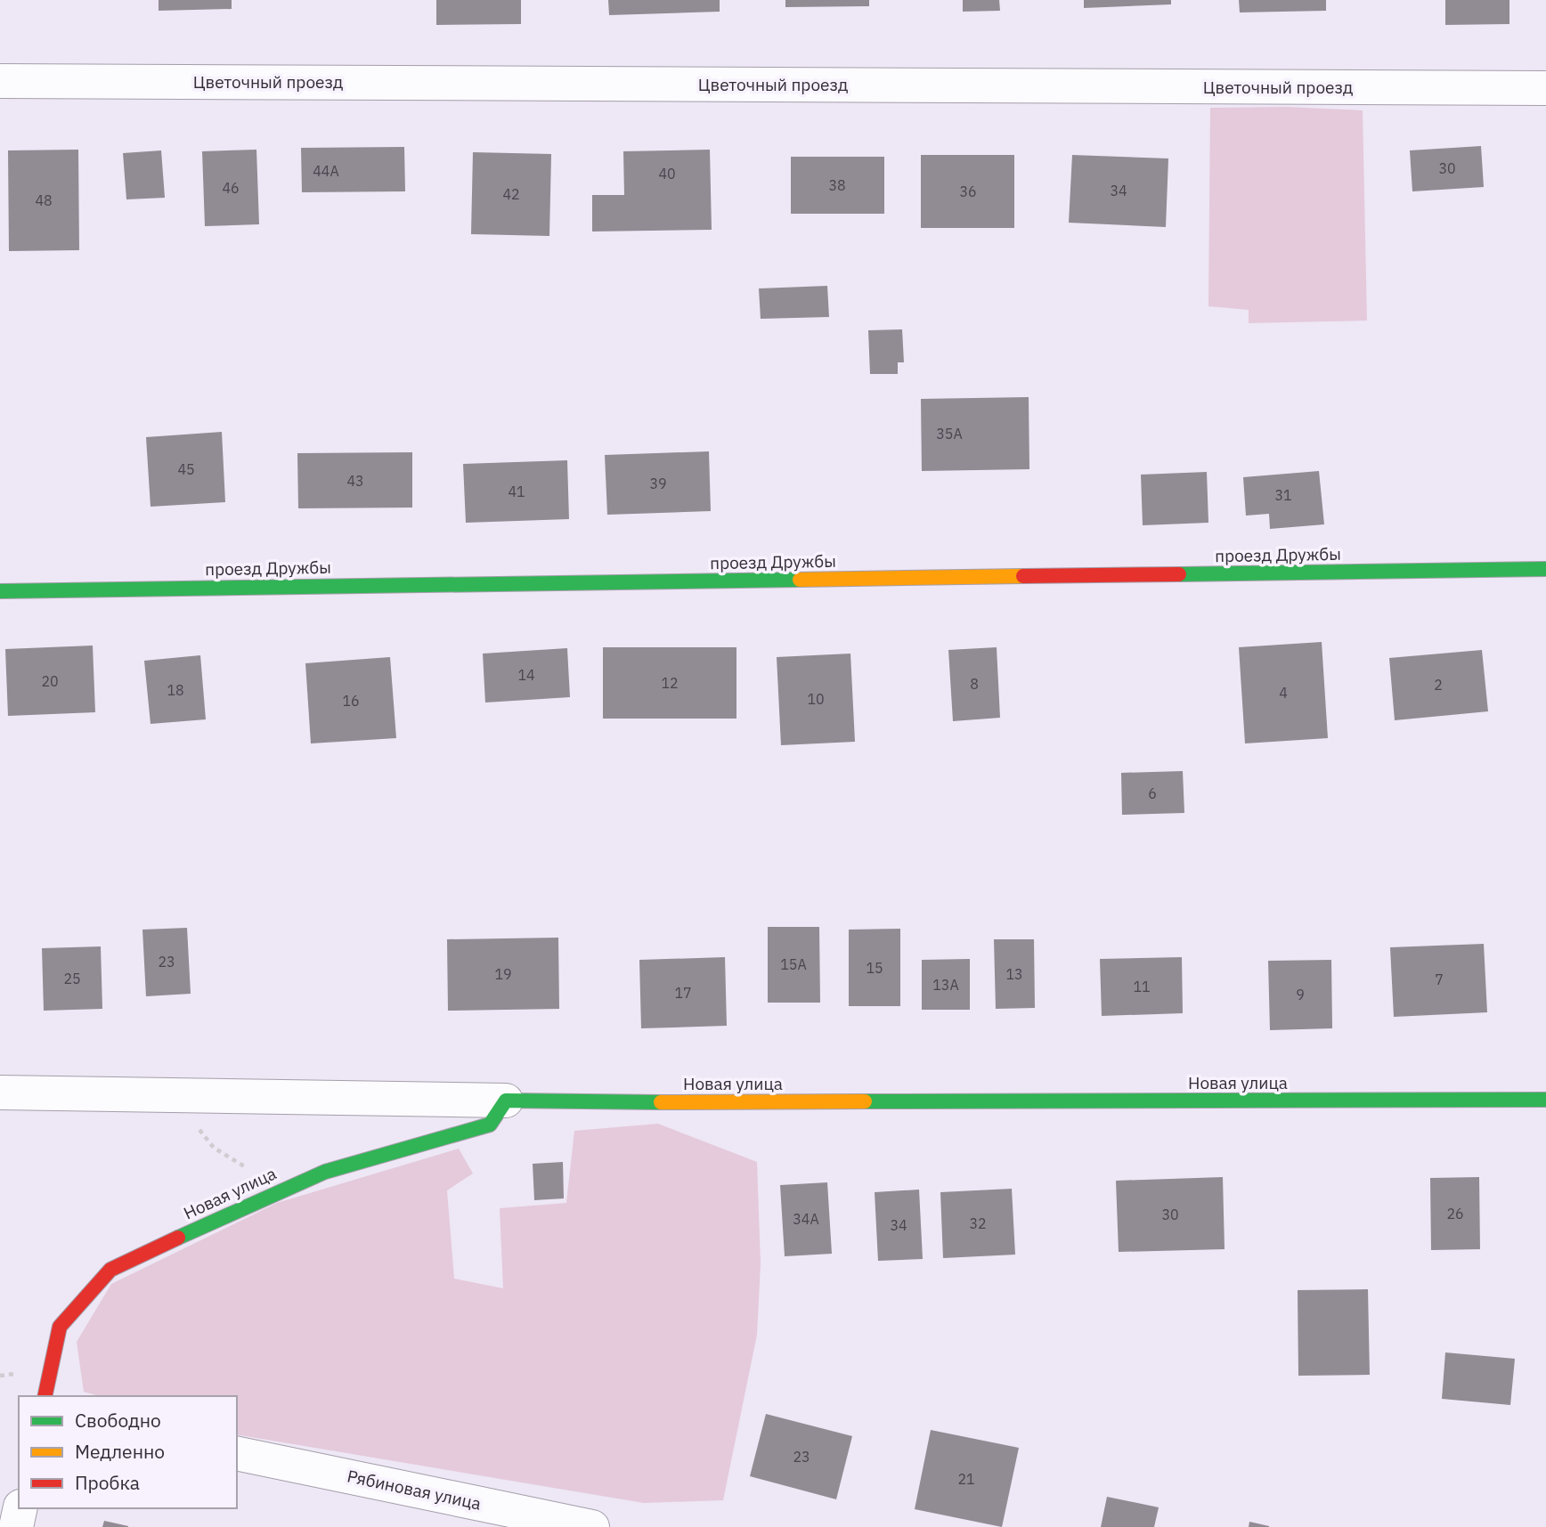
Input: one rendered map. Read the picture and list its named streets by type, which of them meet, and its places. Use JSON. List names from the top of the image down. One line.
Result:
{"streets":{"street":["Цветочный проезд","проезд Дружбы","Новая улица","Рябиновая улица"]},"house_numbers":["30","44А","40","38","46","34","36","42","48","35А","45","43","39","41","31","14","20","12","8","2","18","4","10","16","6","23","15А","15","19","13","25","7","13А","11","17","9","26","30","34А","32","34","23","21"],"legend":["Свободно","Медленно","Пробка"]}
